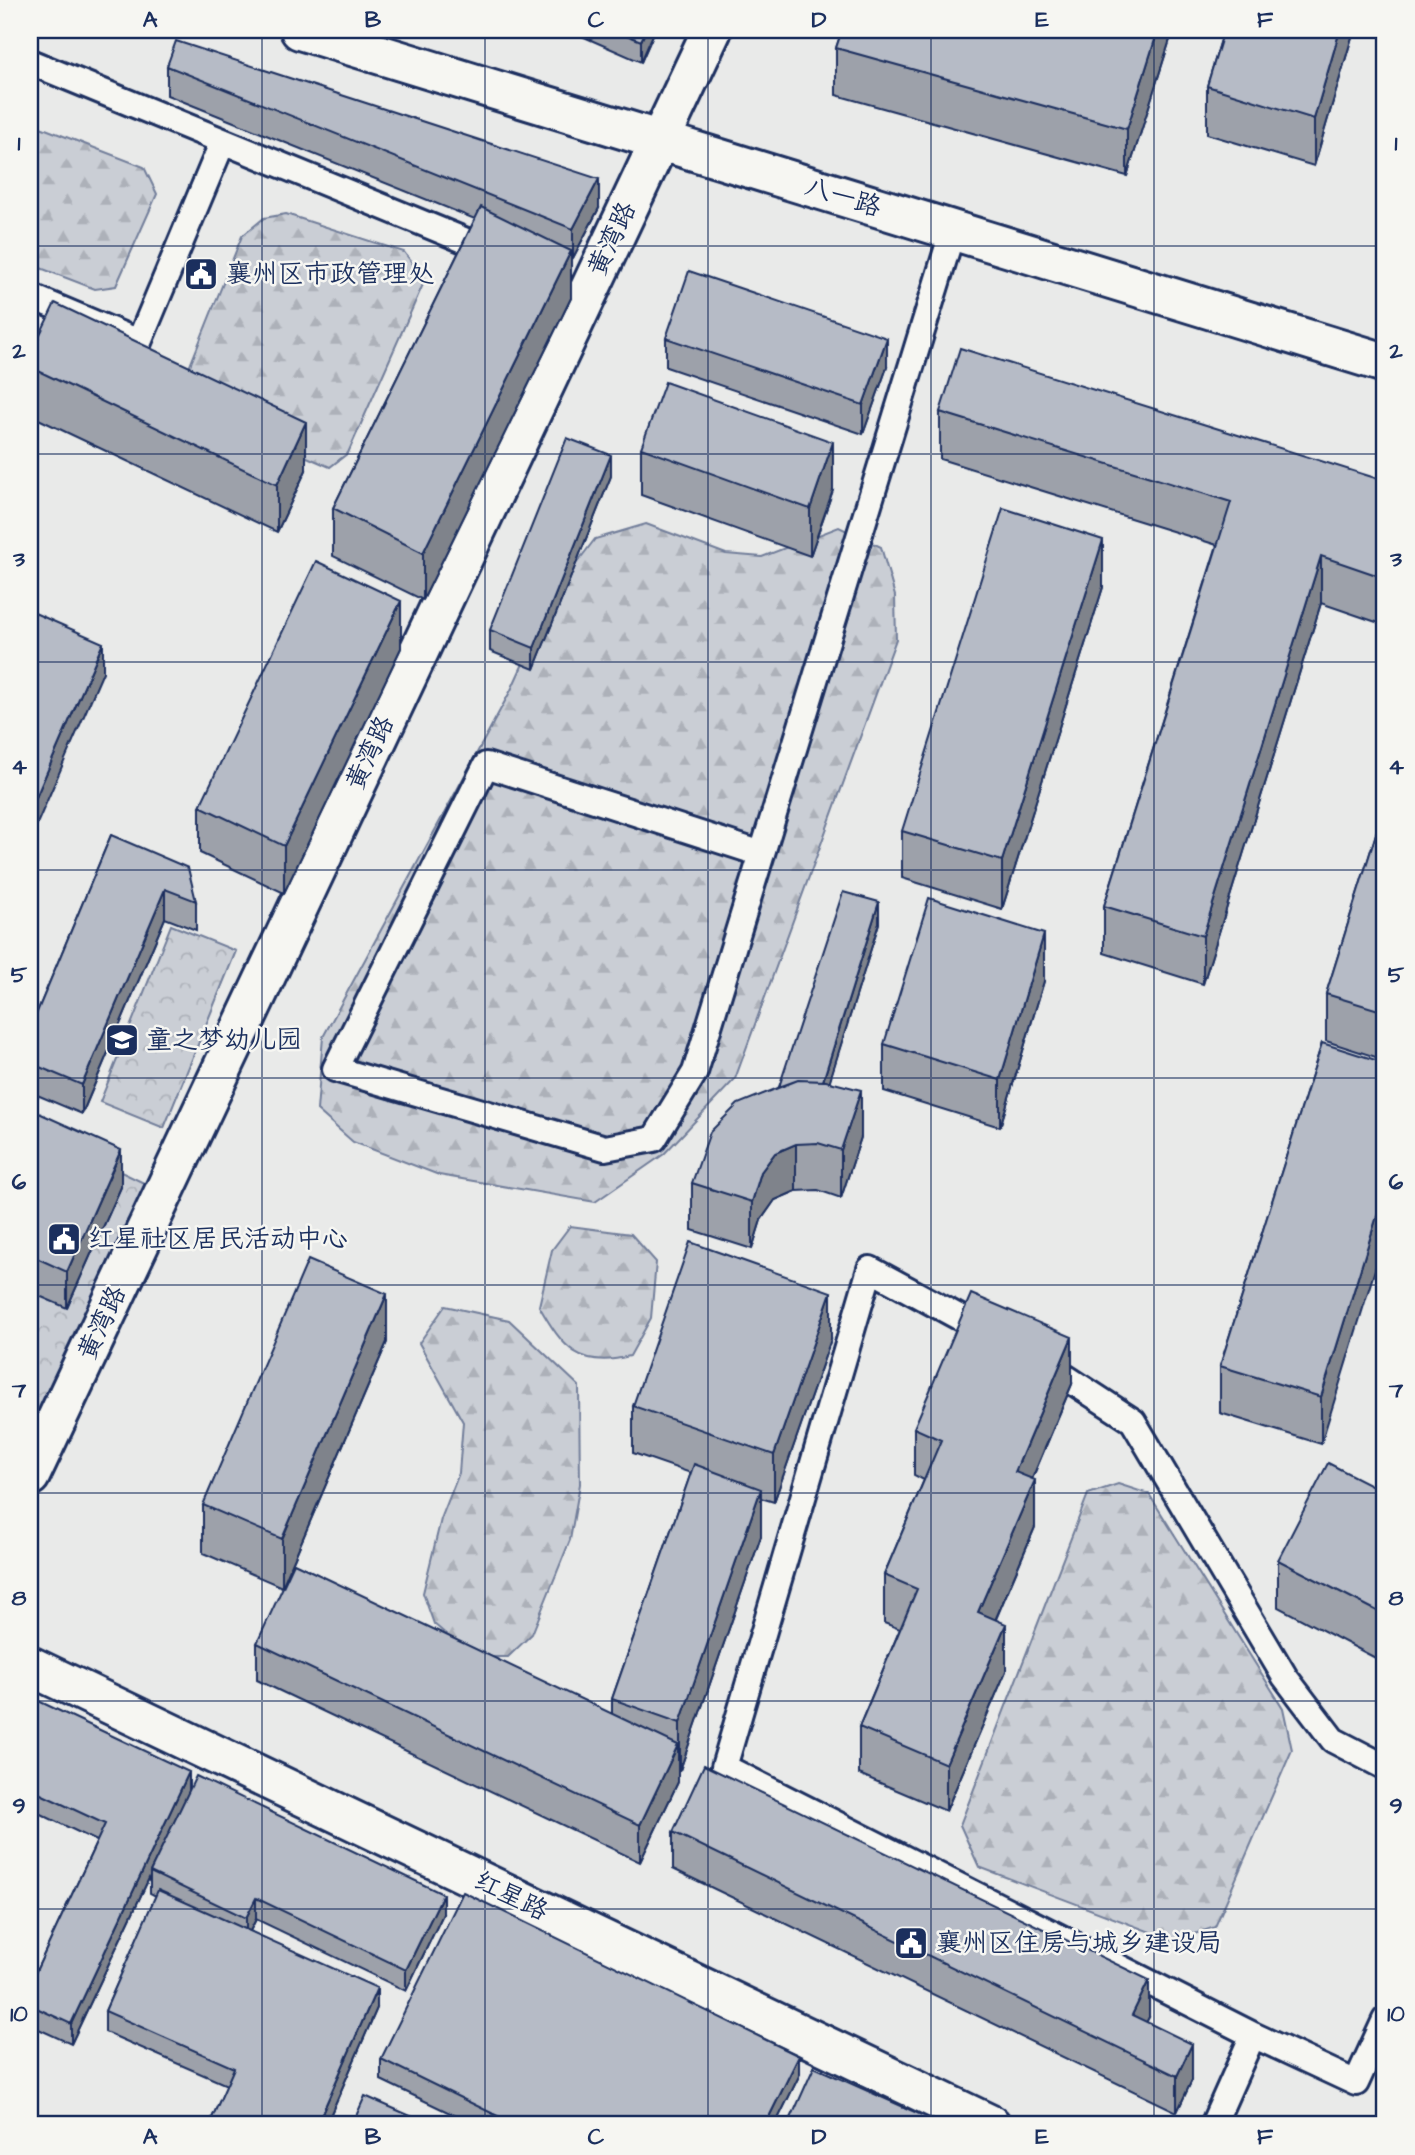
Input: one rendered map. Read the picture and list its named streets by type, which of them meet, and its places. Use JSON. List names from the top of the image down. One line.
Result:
{"streets":{"street":["八一路","黄湾路","红星路"]},"crossings":[["八一路","黄湾路"]],"places":{"public building":["襄州区市政管理处","红星社区居民活动中心","襄州区住房与城乡建设局"],"school or university":["童之梦幼儿园"]},"grid":{"columns":["A","B","C","D","E","F"],"rows":["1","2","3","4","5","6","7","8","9","10"]}}
